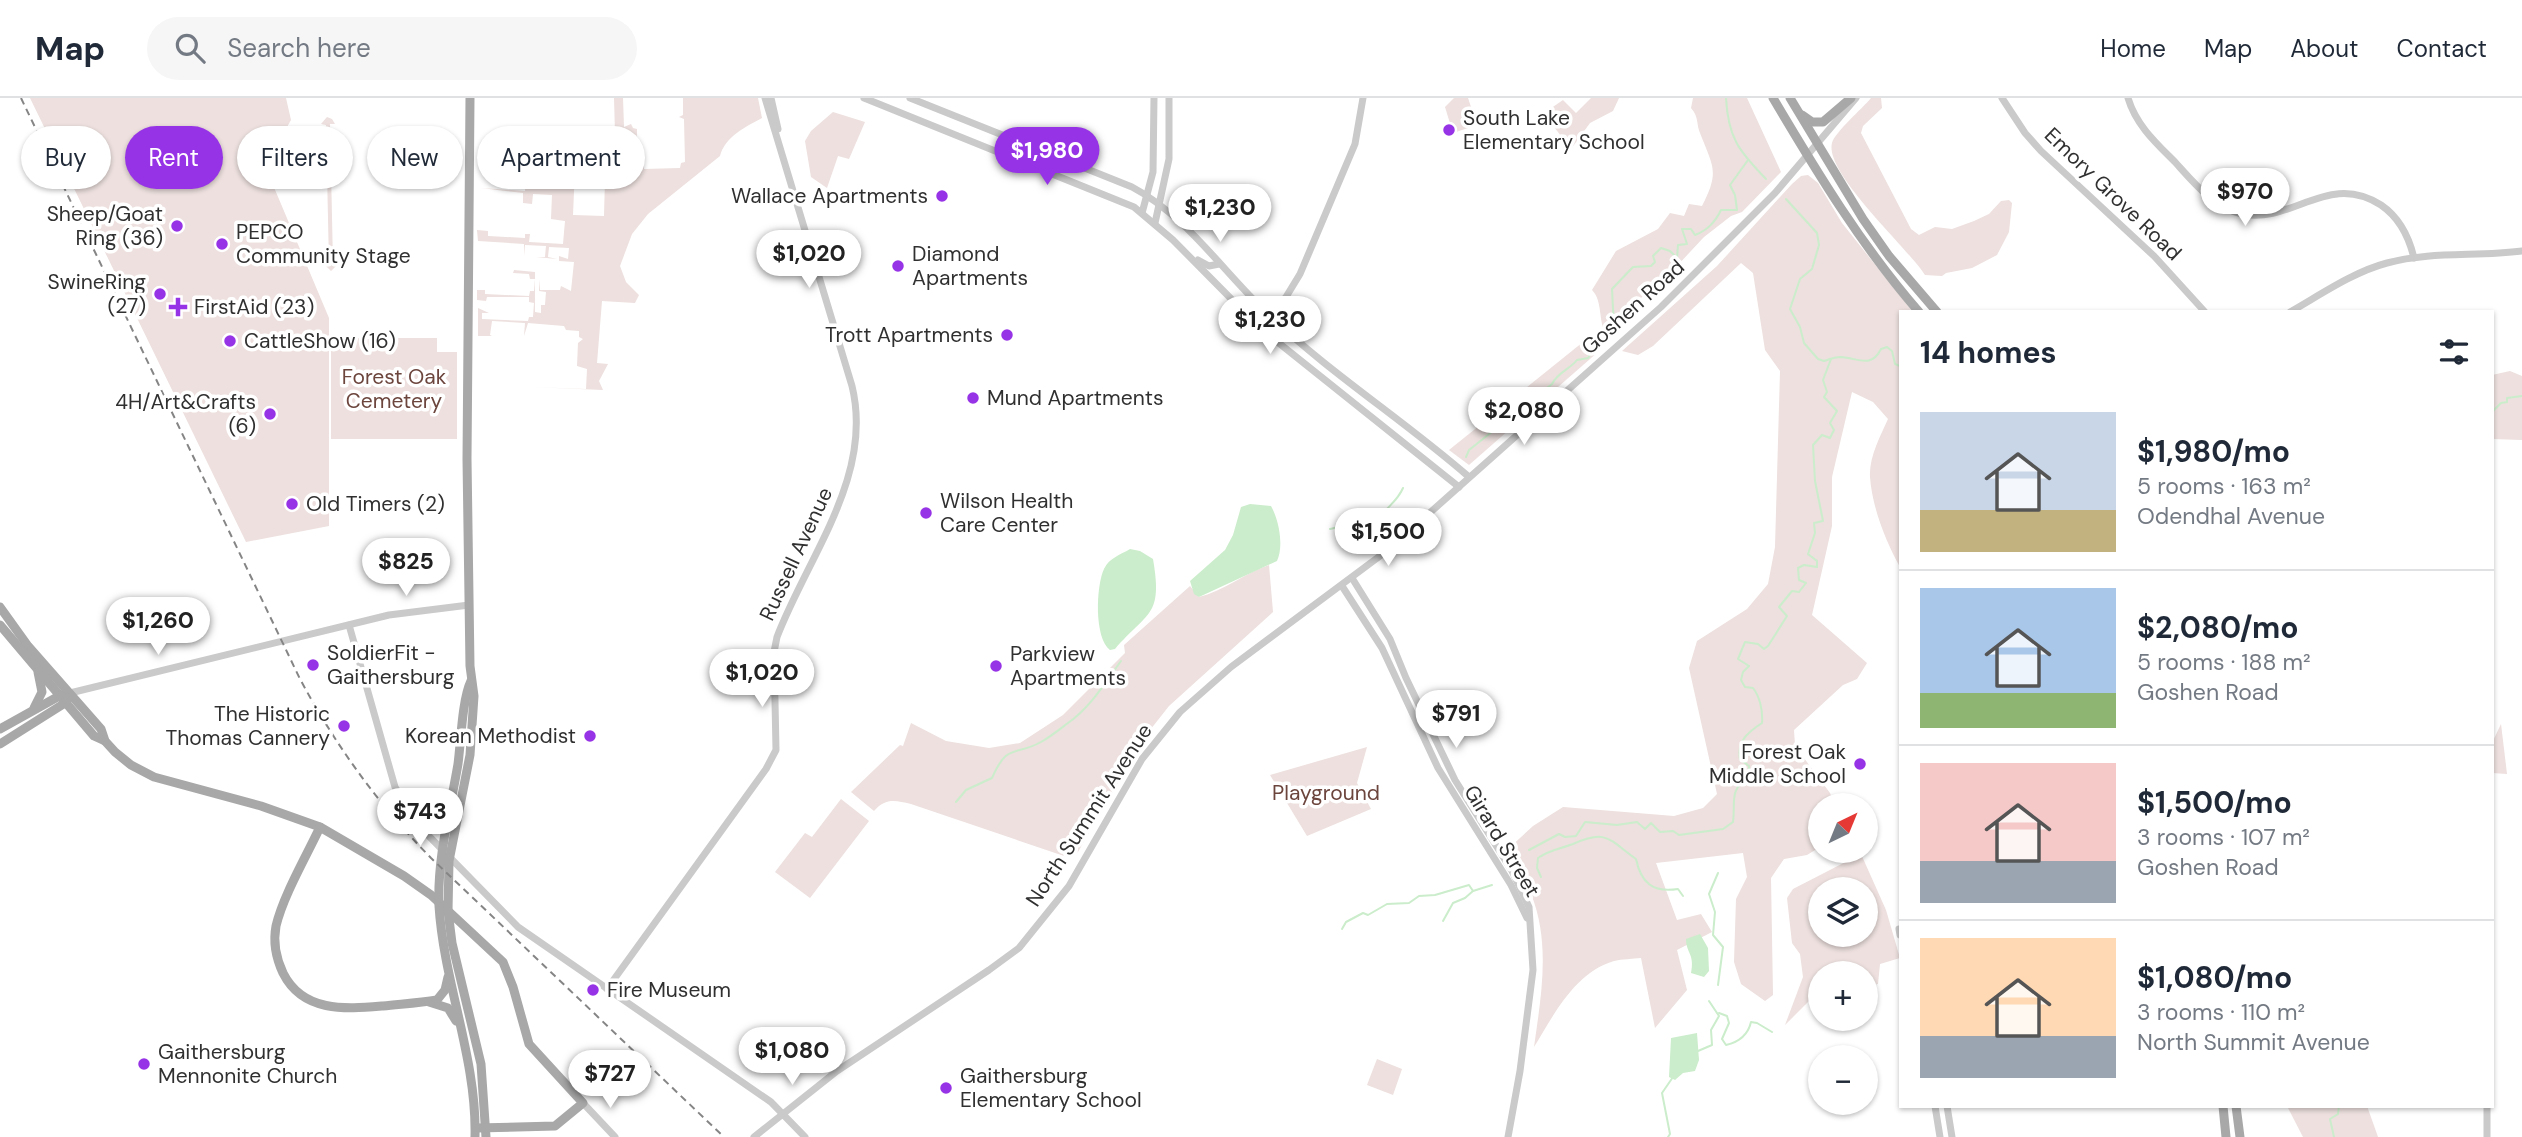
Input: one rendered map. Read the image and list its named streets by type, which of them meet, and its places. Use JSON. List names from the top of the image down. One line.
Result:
{"streets":{"street":["Emory Grove Road","Goshen Road","Russell Avenue","North Summit Avenue","Girard Street"]},"crossings":[["Goshen Road","North Summit Avenue"],["Goshen Road","Girard Street"],["North Summit Avenue","Girard Street"]],"parks":["Forest Oak Cemetery","Playground"],"places":{"other":["South Lake Elementary School","Wallace Apartments","Sheep/Goat Ring (36)","PEPCO Community Stage","Diamond Apartments","SwineRing (27)","Trott Apartments","CattleShow (16)","Mund Apartments","4H/Art&Crafts (6)","Old Timers (2)","Wilson Health Care Center","SoldierFit - Gaithersburg","Parkview Apartments","The Historic Thomas Cannery","Korean Methodist","Forest Oak Middle School","Fire Museum","Gaithersburg Mennonite Church","Gaithersburg Elementary School"],"health":["FirstAid (23)"]},"north":"top right","page":{"header":"Map","search":"Search here","nav":["Home","Map","About","Contact"],"chip":["Buy","Rent","Filters","New","Apartment"],"price":["$1,980","$970","$1,230","$1,020","$1,230","$2,080","$1,500","$825","$1,260","$1,020","$791","$743","$1,080","$727"],"heading":"14 homes","list":[{"name":"$1,980/mo","note":"5 rooms · 163 m² · Odendhal Avenue"},{"name":"$2,080/mo","note":"5 rooms · 188 m² · Goshen Road"},{"name":"$1,500/mo","note":"3 rooms · 107 m² · Goshen Road"},{"name":"$1,080/mo","note":"3 rooms · 110 m² · North Summit Avenue"}],"map_buttons":["+","−"]}}
